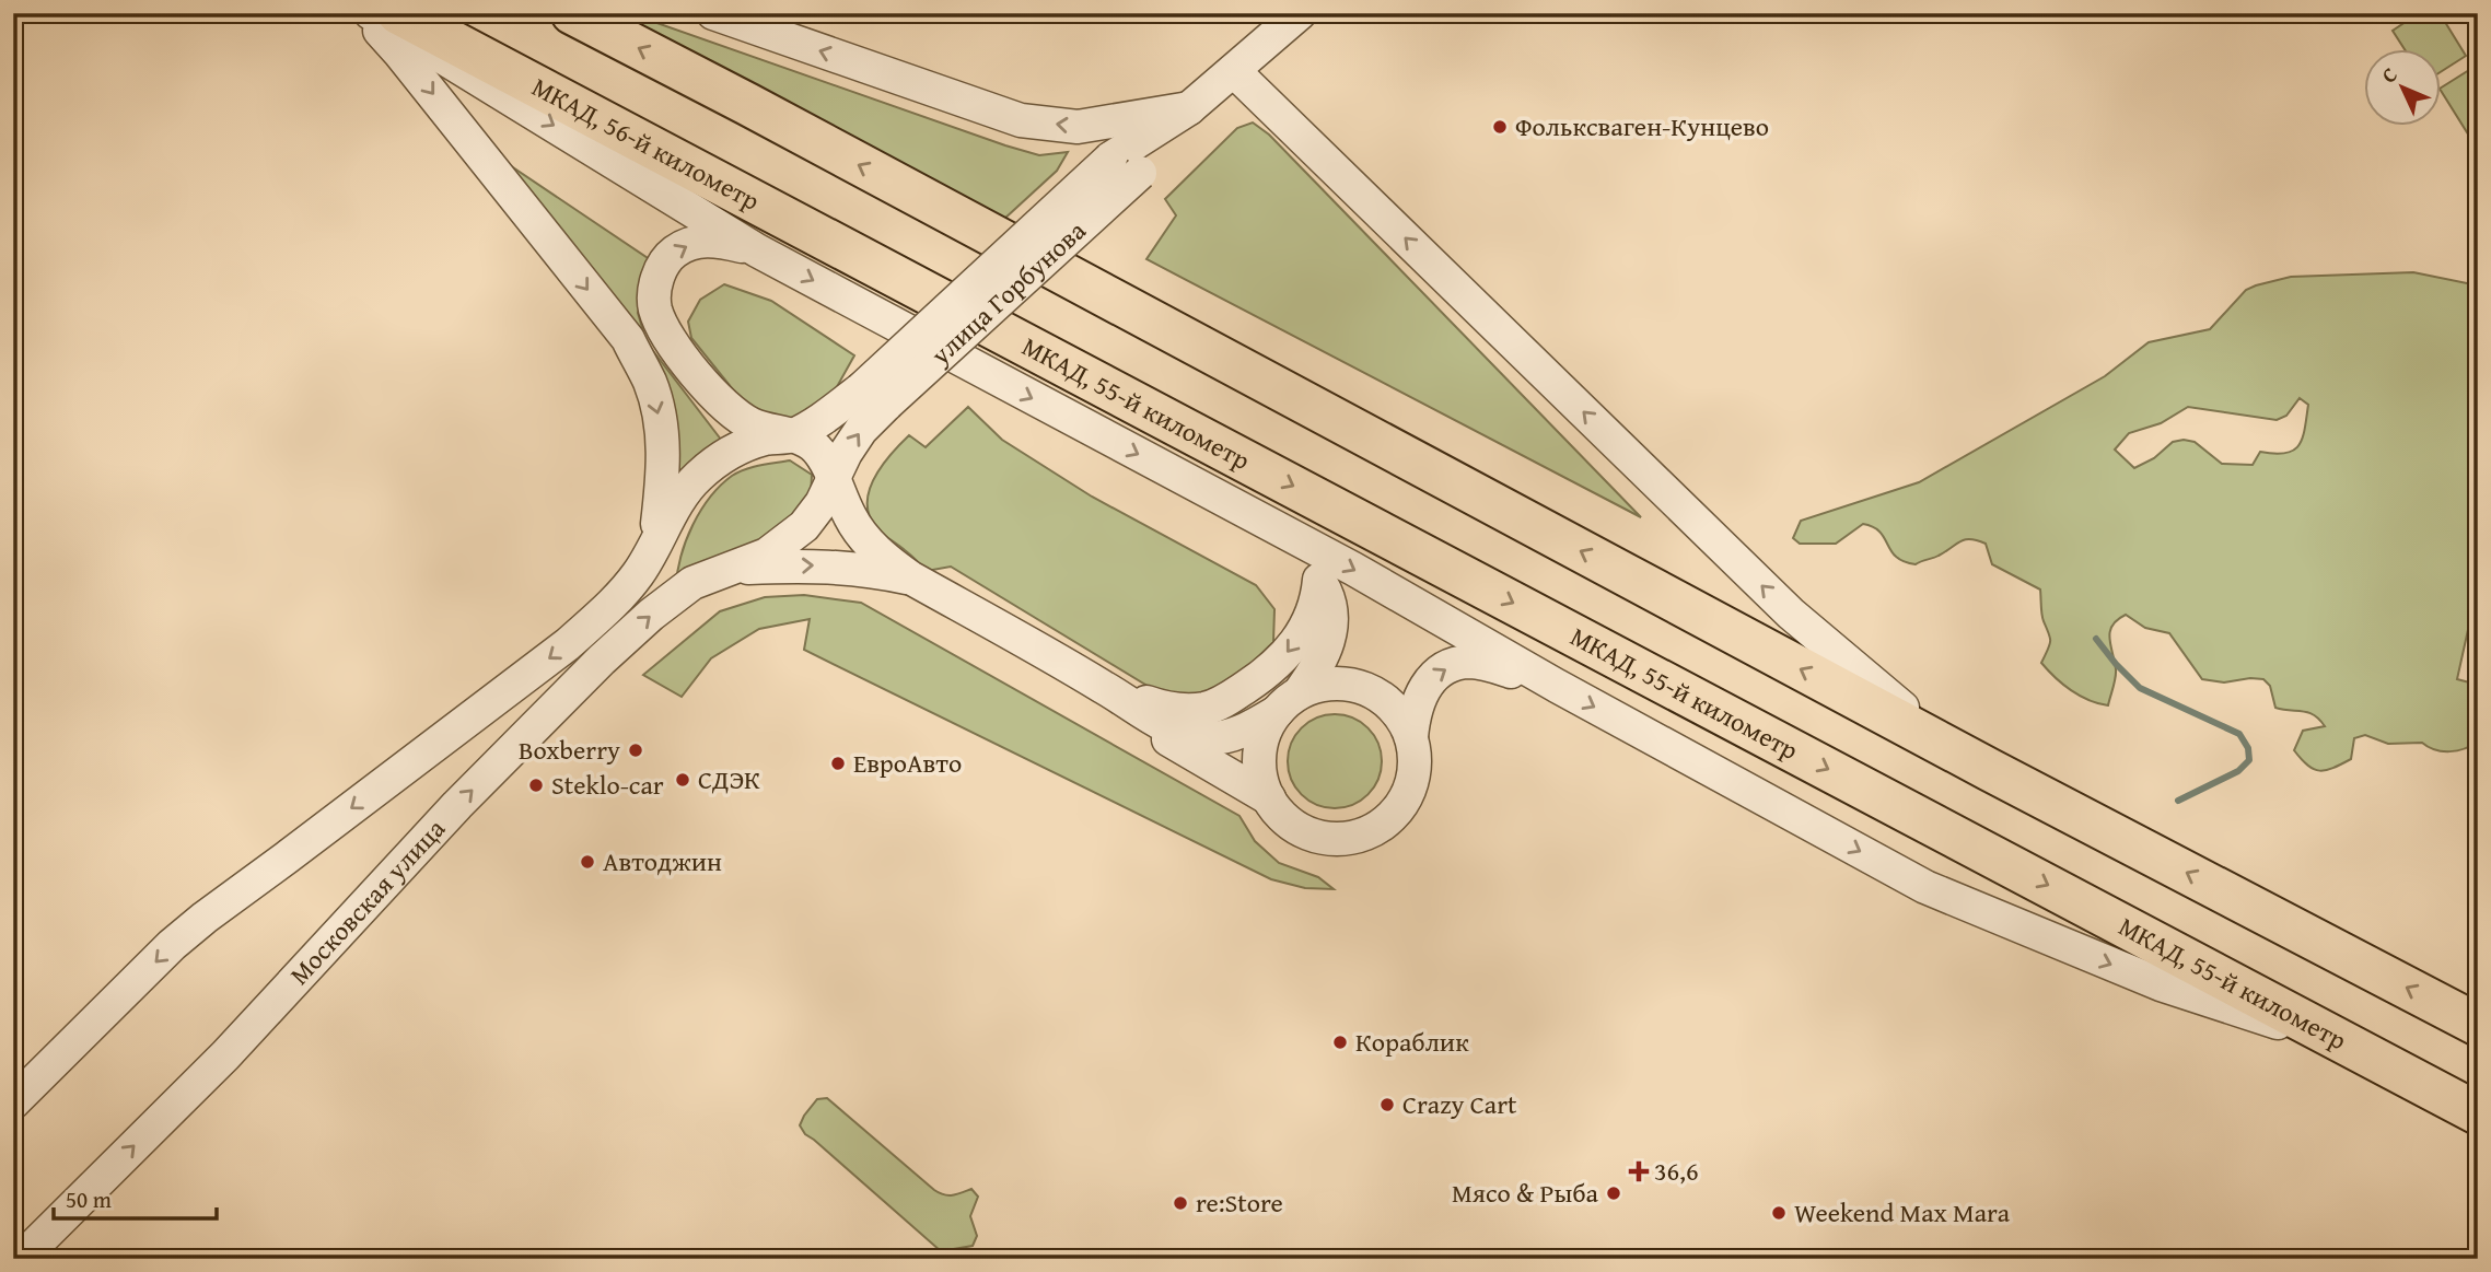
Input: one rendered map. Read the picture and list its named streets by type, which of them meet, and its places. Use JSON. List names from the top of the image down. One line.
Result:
{"streets":{"highway":["МКАД, 56-й километр","МКАД, 55-й километр"],"street":["улица Горбунова","Московская улица"]},"crossings":[["МКАД, 56-й километр","МКАД, 55-й километр"],["улица Горбунова","Московская улица"]],"places":{"other":["Фольксваген-Кунцево","Boxberry","ЕвроАвто","СДЭК","Steklo-car","Автоджин","Кораблик","Crazy Cart","Мясо & Рыба","re:Store","Weekend Max Mara"],"health":["36,6"]},"scale_bar":"50 m","north":"top left"}
